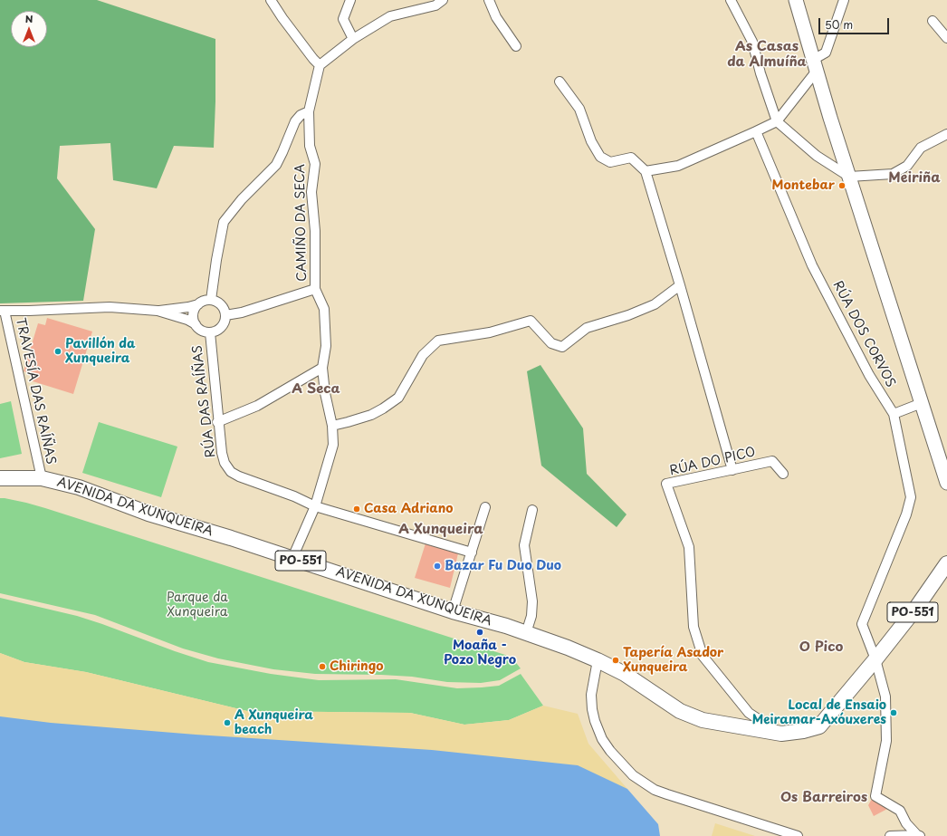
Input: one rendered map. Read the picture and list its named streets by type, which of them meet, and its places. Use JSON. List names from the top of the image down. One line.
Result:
{"streets":{"main road":["AVENIDA DA XUNQUEIRA","PO-551"],"street":["CAMIÑO DA SECA","RÚA DOS CORVOS","TRAVESÍA DAS RAÍÑAS","RÚA DAS RAÍÑAS","RÚA DO PICO"]},"crossings":[["CAMIÑO DA SECA","RÚA DAS RAÍÑAS"],["CAMIÑO DA SECA","AVENIDA DA XUNQUEIRA"],["RÚA DOS CORVOS","PO-551"],["TRAVESÍA DAS RAÍÑAS","AVENIDA DA XUNQUEIRA"],["RÚA DO PICO","PO-551"],["AVENIDA DA XUNQUEIRA","PO-551"]],"districts":["As Casas da Almuíña","Meiriña","A Seca","A Xunqueira","O Pico","Os Barreiros"],"parks":["Parque da Xunqueira"],"places":["Montebar","Pavillón da Xunqueira","Casa Adriano","Bazar Fu Duo Duo","Moaña - Pozo Negro","Tapería Asador Xunqueira","Chiringo","Local de Ensaio Meiramar-Axóuxeres","A Xunqueira beach"],"scale_bar":"50 m","north":"top"}
